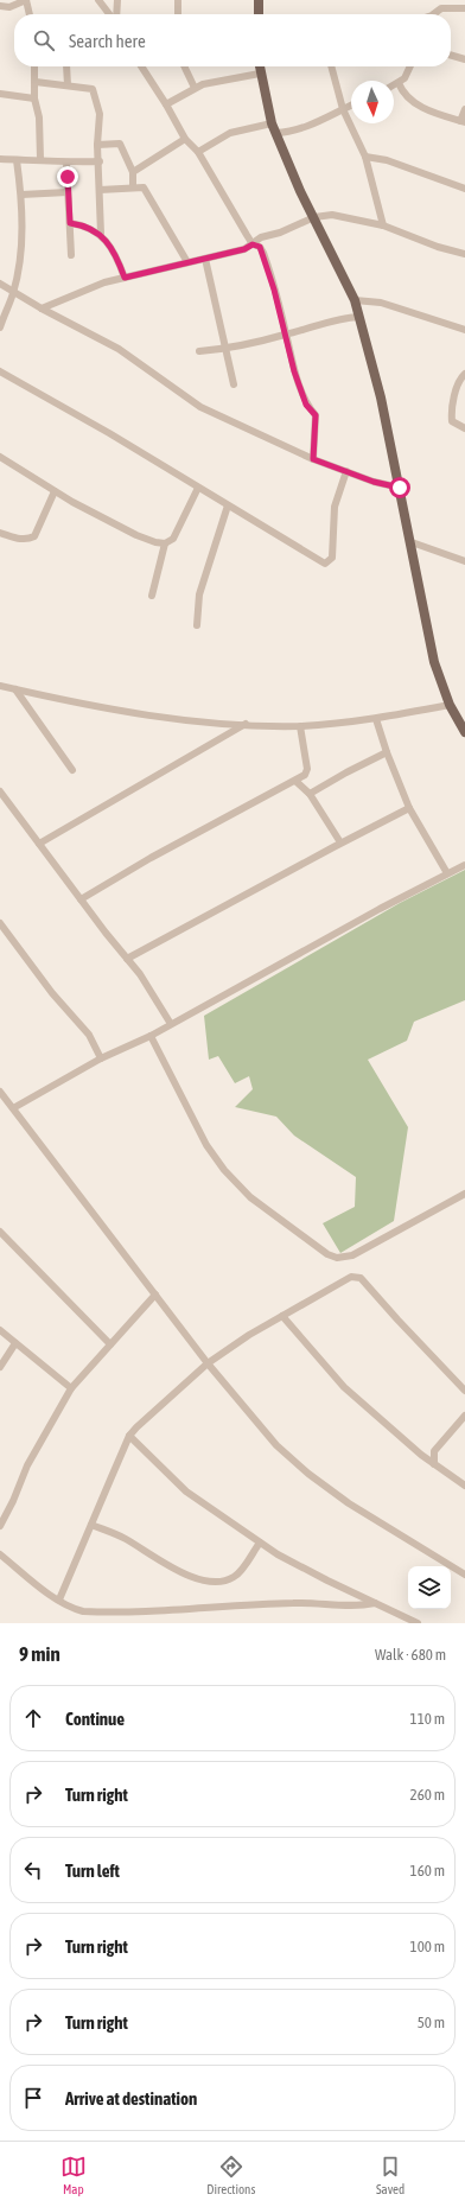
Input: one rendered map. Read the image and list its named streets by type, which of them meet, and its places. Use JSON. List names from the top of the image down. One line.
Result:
{"north":"bottom","page":{"search":"Search here","heading":["9 min","Walk · 680 m"],"list":[["Continue","110 m"],["Turn right","260 m"],["Turn left","160 m"],["Turn right","100 m"],["Turn right","50 m"],"Arrive at destination"],"nav":["Map","Directions","Saved"]}}
